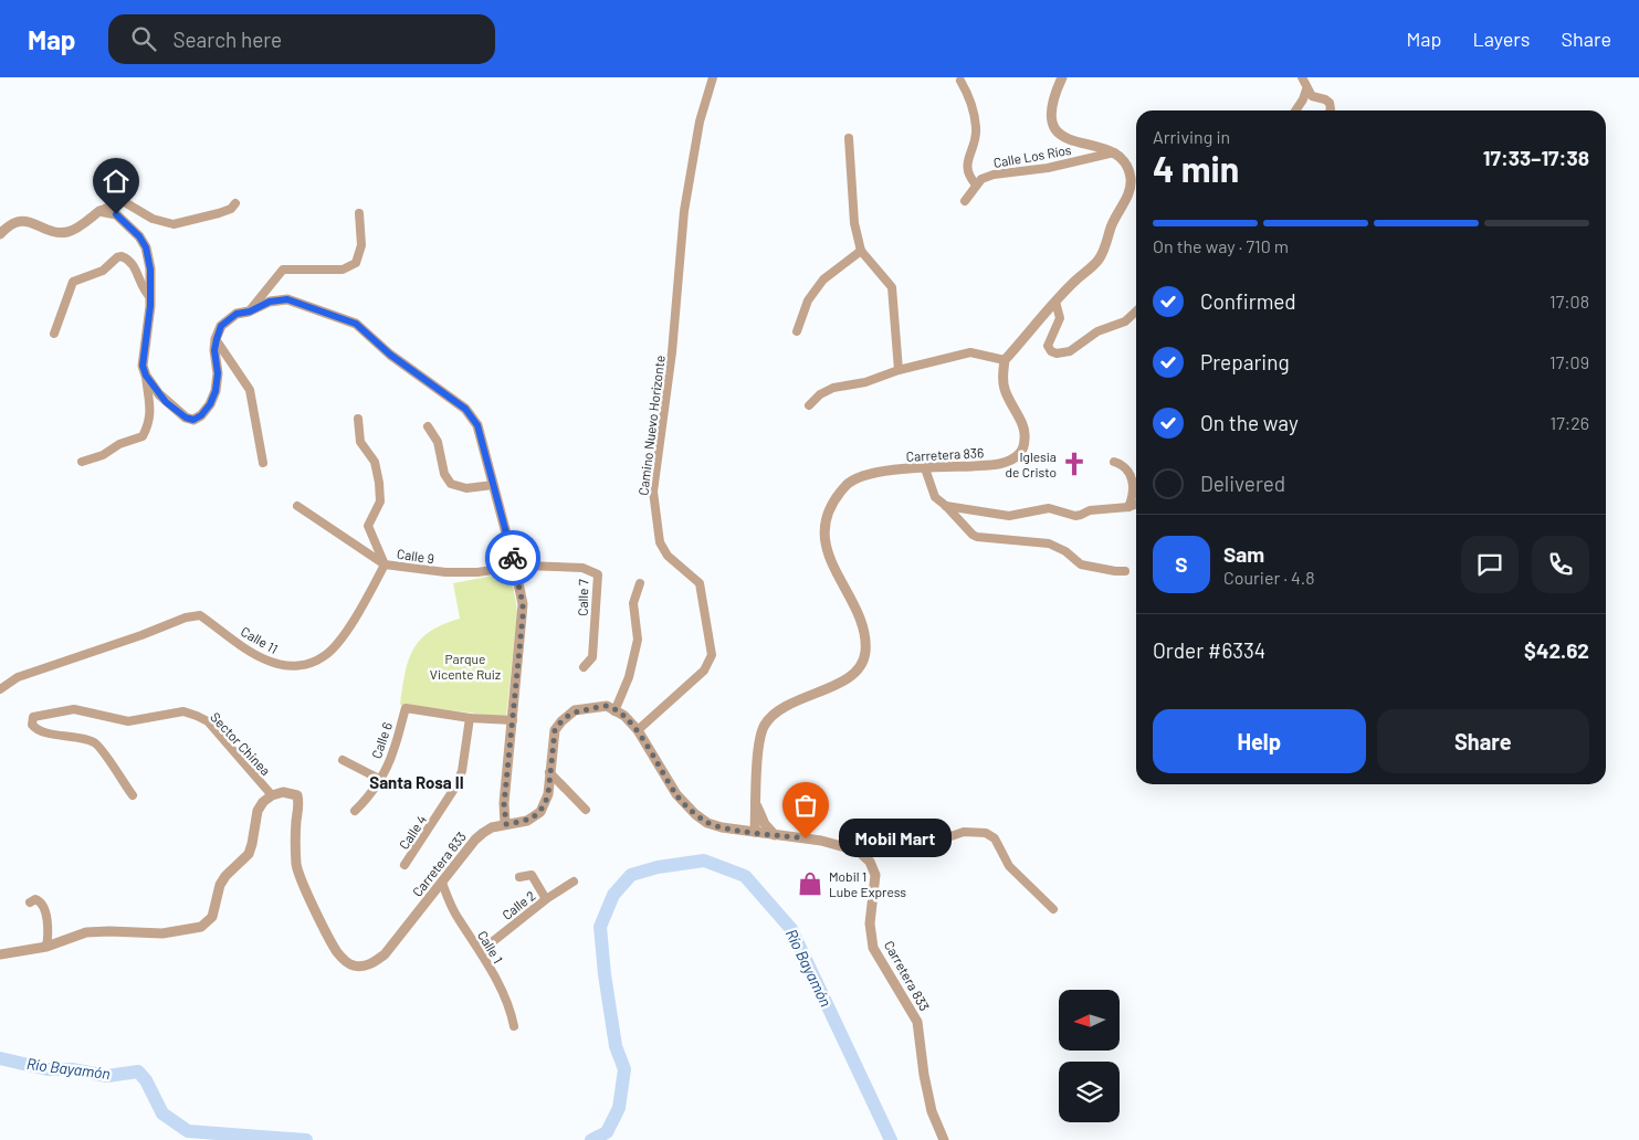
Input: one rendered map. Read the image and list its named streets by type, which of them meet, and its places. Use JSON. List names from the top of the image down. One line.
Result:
{"streets":{"street":["Calle Los Ríos","Camino Nuevo Horizonte","Carretera 836","Calle 9","Calle 7","Calle 11","Calle 6","Sector Chinea","Calle 4","Carretera 833","Calle 2","Calle 1"]},"crossings":[["Calle 9","Calle 7"],["Calle 9","Calle 11"],["Calle 6","Calle 4"],["Sector Chinea","Carretera 833"],["Carretera 833","Calle 1"],["Calle 2","Calle 1"]],"districts":["Santa Rosa II"],"water":["Río Bayamón"],"parks":["Parque Vicente Ruiz"],"places":{"church":["Iglesia de Cristo"],"other":["Mobil Mart"],"shop":["Mobil 1 Lube Express"]},"north":"left","page":{"header":"Map","search":"Search here","nav":["Map","Layers","Share"],"heading":["4 min","Arriving in","17:33–17:38"],"panel":["Sam","Courier · 4.8","Order #6334","$42.62"],"bar":"On the way · 710 m","list":[["Confirmed","17:08"],["Preparing","17:09"],["On the way","17:26"],"Delivered"],"round":"S","buttons":["Help","Share"],"bubble":"Mobil Mart"}}
